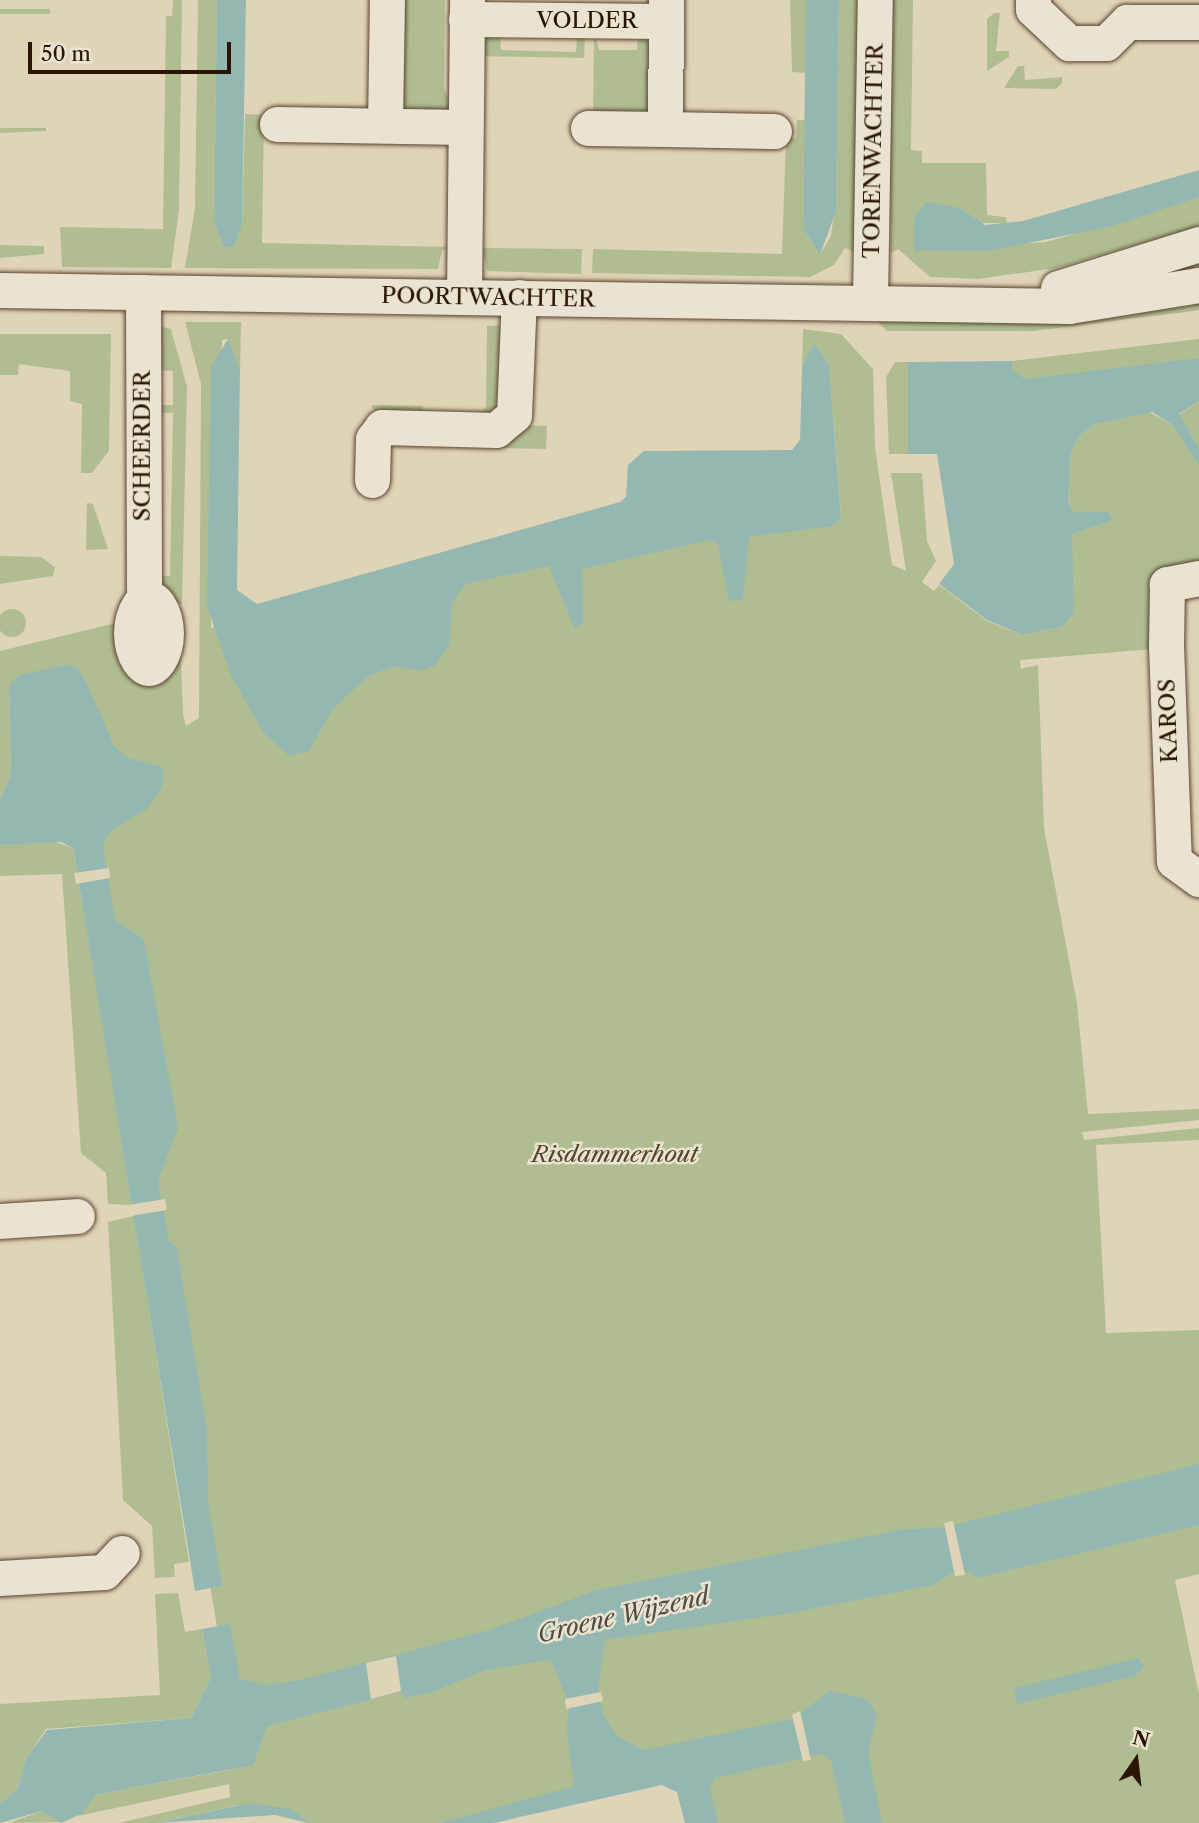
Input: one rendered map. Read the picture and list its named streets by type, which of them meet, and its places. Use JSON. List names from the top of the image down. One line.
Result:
{"streets":{"street":["VOLDER","TORENWACHTER","POORTWACHTER","SCHEERDER","KAROS"]},"crossings":[["VOLDER","POORTWACHTER"],["TORENWACHTER","POORTWACHTER"],["POORTWACHTER","SCHEERDER"]],"water":["Groene Wijzend"],"parks":["Risdammerhout"],"scale_bar":"50 m","north":"top"}
